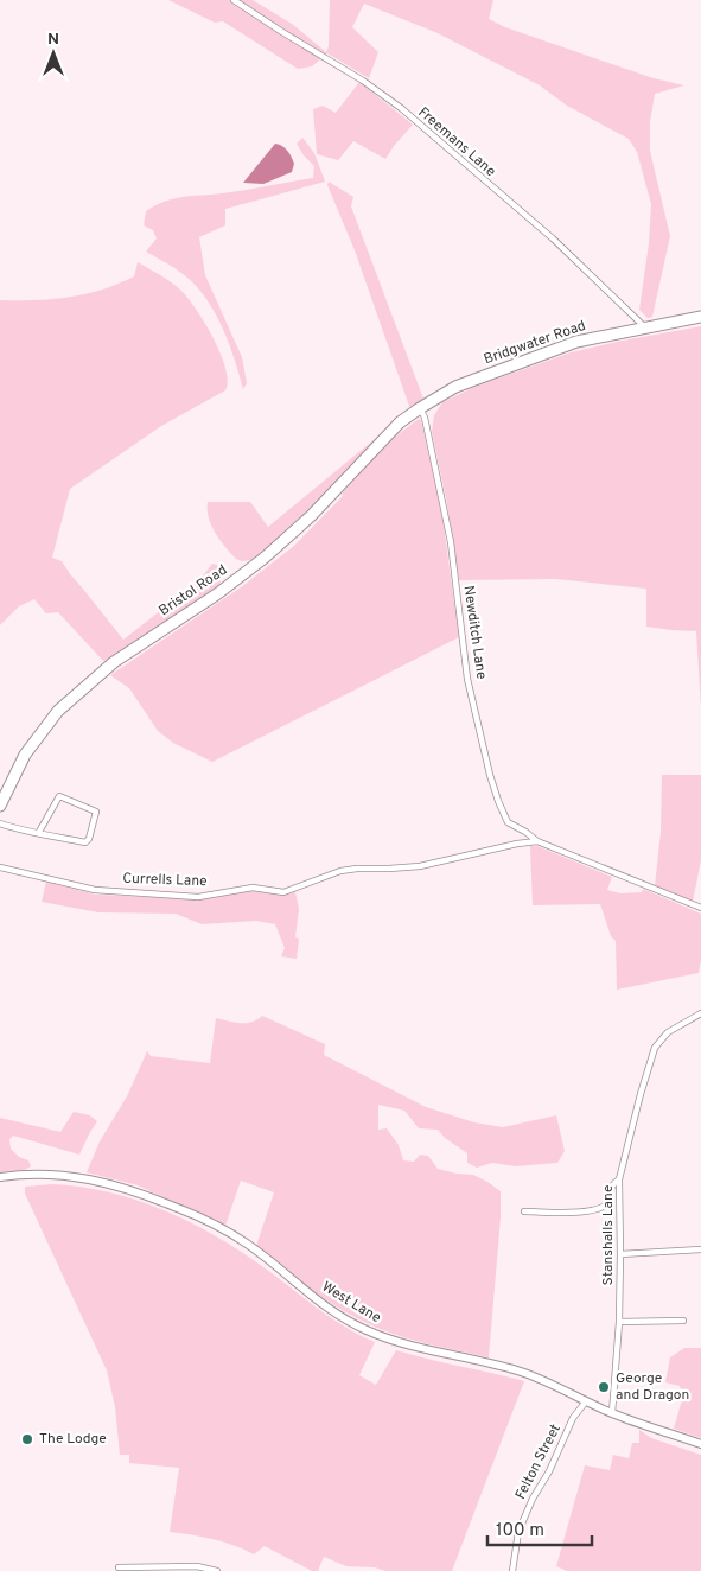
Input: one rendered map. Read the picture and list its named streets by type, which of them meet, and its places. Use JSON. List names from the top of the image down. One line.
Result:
{"streets":{"highway":["Bridgwater Road","Bristol Road"],"street":["Freemans Lane","Newditch Lane","Currells Lane","Stanshalls Lane","West Lane","Felton Street"]},"crossings":[["Freemans Lane","Bridgwater Road"],["Bridgwater Road","Bristol Road"],["Bridgwater Road","Newditch Lane"],["Bristol Road","Newditch Lane"],["Newditch Lane","Currells Lane"],["Stanshalls Lane","West Lane"],["West Lane","Felton Street"]],"places":["George and Dragon","The Lodge"],"scale_bar":"100 m","north":"top"}
